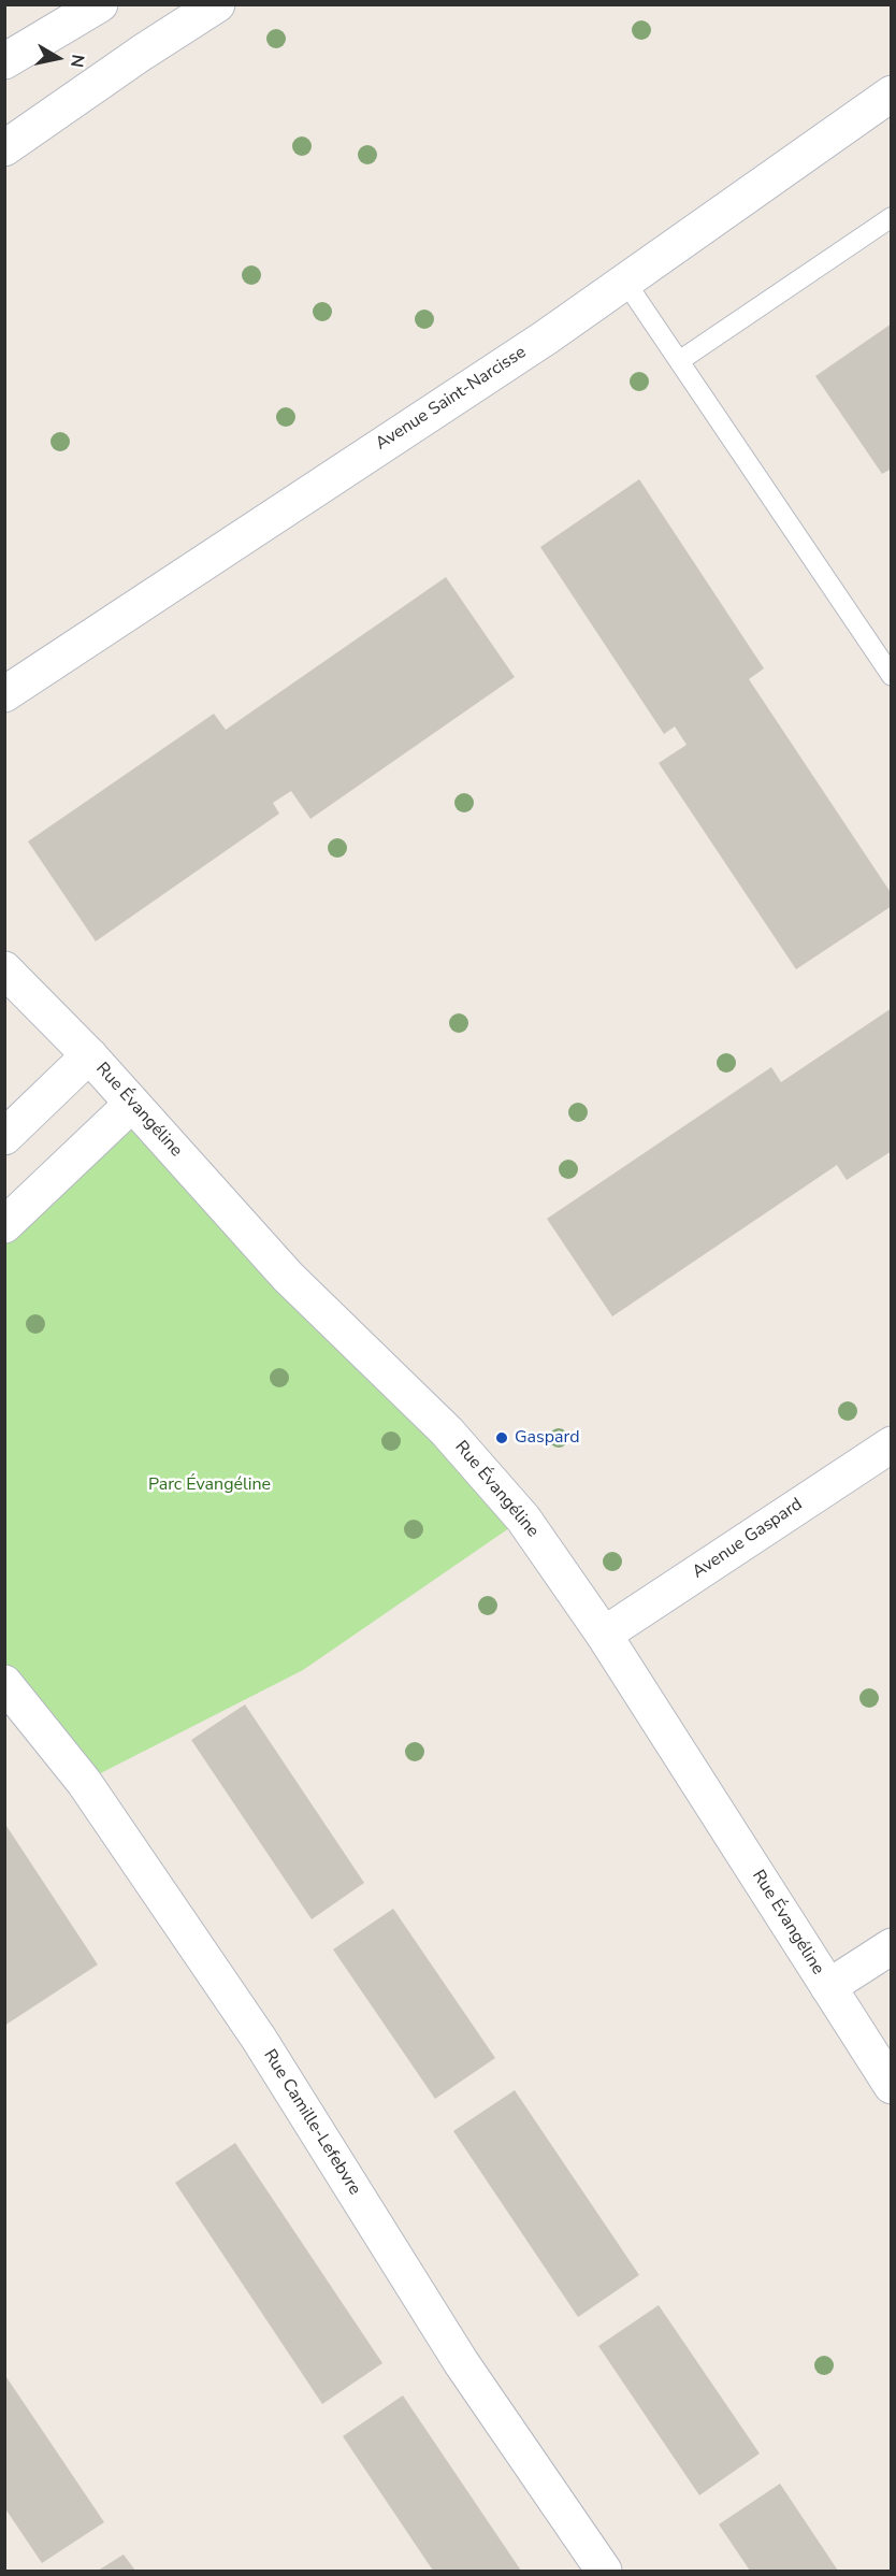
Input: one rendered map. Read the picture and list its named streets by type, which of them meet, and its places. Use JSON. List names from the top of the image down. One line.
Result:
{"streets":{"street":["Avenue Saint-Narcisse","Rue Évangéline","Avenue Gaspard","Rue Camille-Lefebvre"]},"crossings":[["Rue Évangéline","Avenue Gaspard"]],"parks":["Parc Évangéline"],"places":["Gaspard"],"north":"right"}
